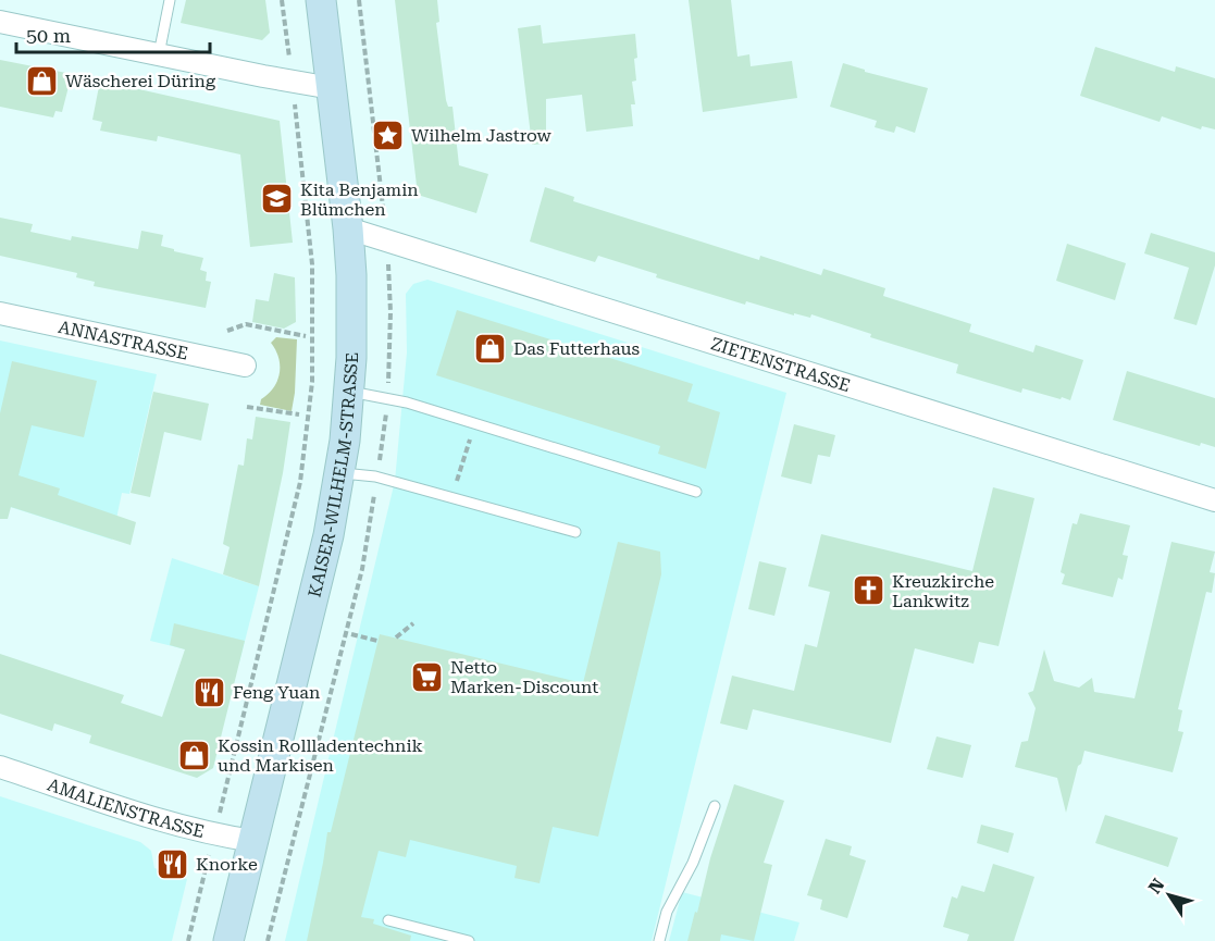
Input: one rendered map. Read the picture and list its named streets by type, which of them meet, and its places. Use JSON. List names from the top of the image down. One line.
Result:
{"streets":{"main road":["KAISER-WILHELM-STRASSE"],"street":["ANNASTRASSE","ZIETENSTRASSE","AMALIENSTRASSE"]},"crossings":[["ZIETENSTRASSE","KAISER-WILHELM-STRASSE"],["KAISER-WILHELM-STRASSE","AMALIENSTRASSE"]],"places":{"shop":["Wäscherei Düring","Das Futterhaus","Kossin Rollladentechnik und Markisen"],"place":["Wilhelm Jastrow"],"school or university":["Kita Benjamin Blümchen"],"church":["Kreuzkirche Lankwitz"],"supermarket":["Netto Marken-Discount"],"restaurant":["Feng Yuan","Knorke"]},"scale_bar":"50 m","north":"top left"}
